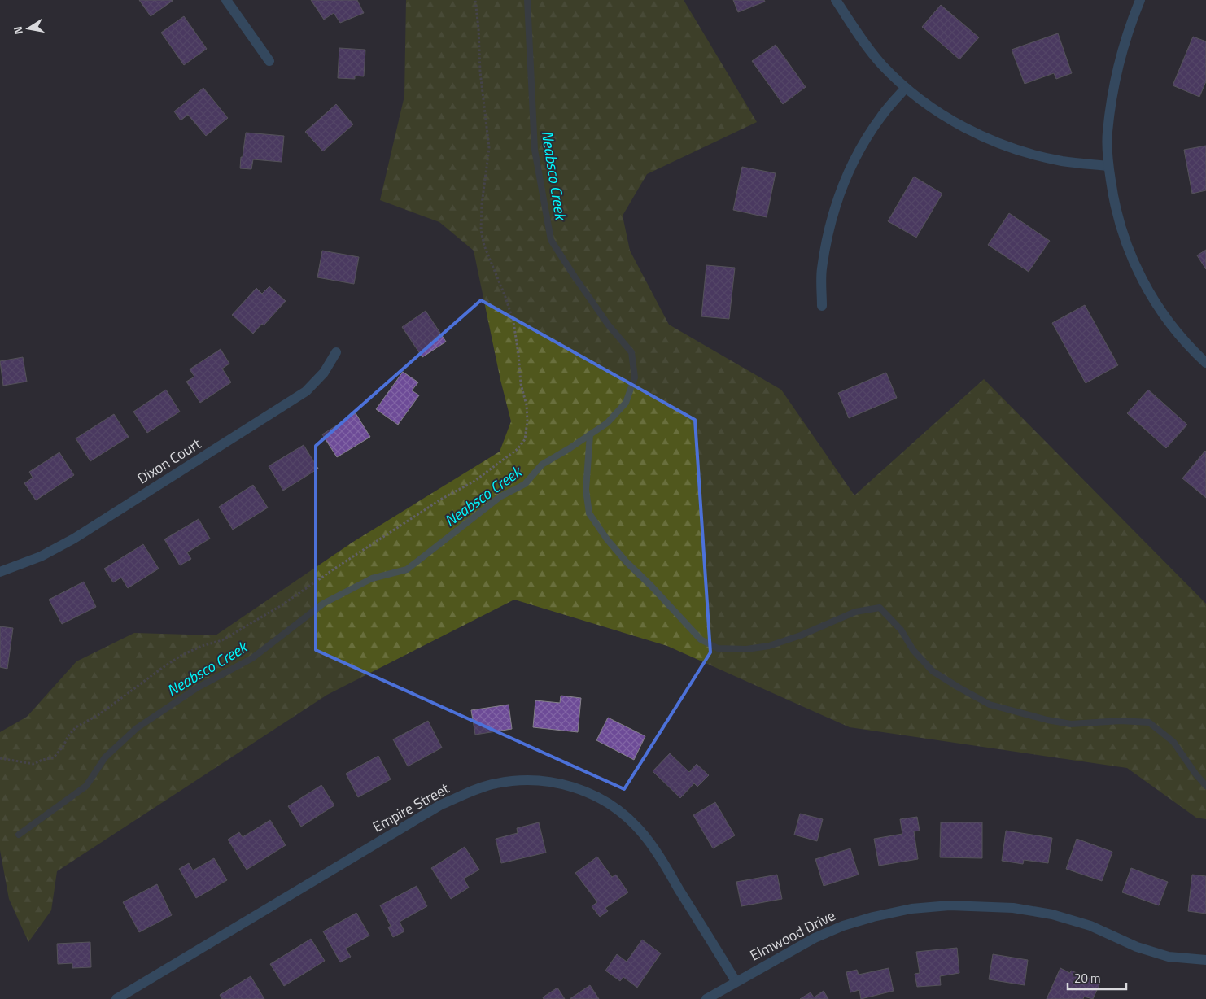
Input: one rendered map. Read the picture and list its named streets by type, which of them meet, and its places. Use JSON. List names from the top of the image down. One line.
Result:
{"streets":{"street":["Dixon Court","Empire Street","Elmwood Drive"]},"crossings":[["Empire Street","Elmwood Drive"]],"water":["Neabsco Creek"],"scale_bar":"20 m","north":"left"}
